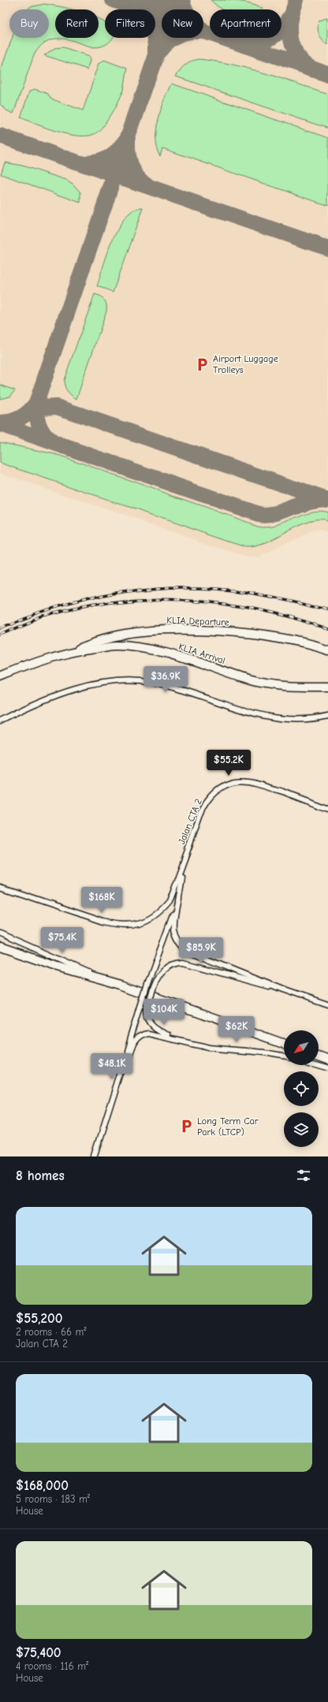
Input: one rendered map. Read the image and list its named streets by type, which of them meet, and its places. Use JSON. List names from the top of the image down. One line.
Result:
{"streets":{"main road":["KLIA Departure","KLIA Arrival"],"street":["Jalan CTA 2"]},"crossings":[["KLIA Departure","KLIA Arrival"]],"places":{"parking":["Airport Luggage Trolleys","Long Term Car Park (LTCP)"]},"north":"bottom left","page":{"chip":["Buy","Rent","Filters","New","Apartment"],"price":["$36.9K","$55.2K","$168K","$75.4K","$85.9K","$104K","$62K","$48.1K"],"heading":"8 homes","list":[{"name":"$55,200","note":"2 rooms · 66 m² · Jalan CTA 2"},{"name":"$168,000","note":"5 rooms · 183 m² · House"},{"name":"$75,400","note":"4 rooms · 116 m² · House"}]}}
